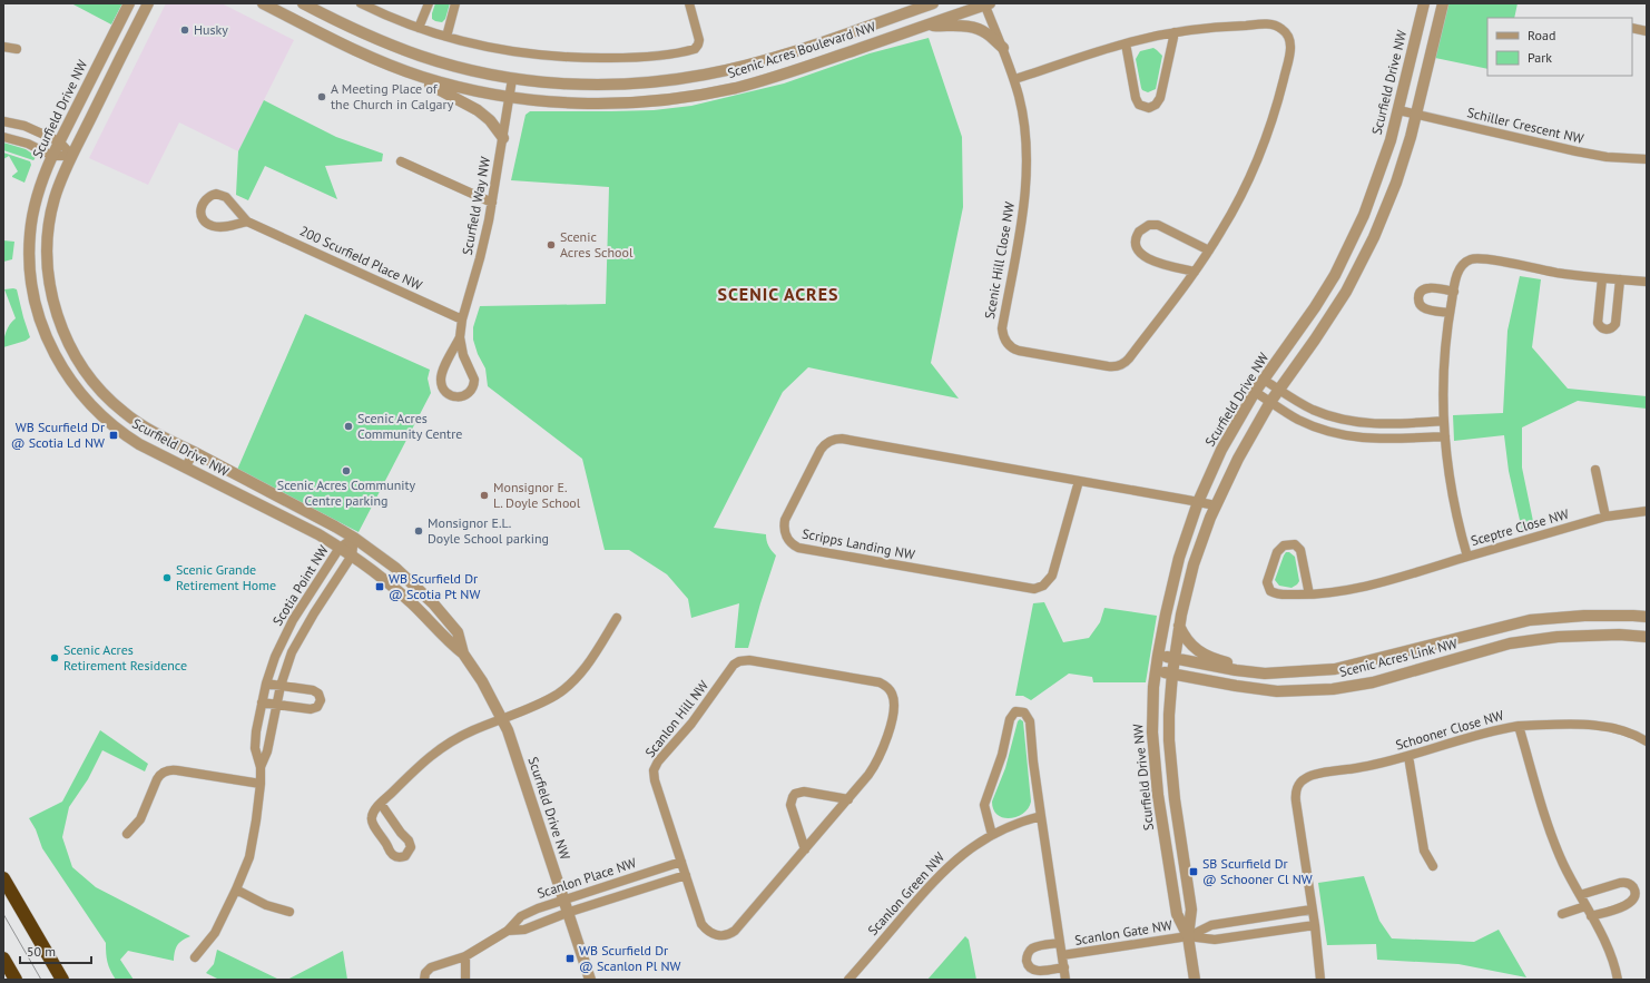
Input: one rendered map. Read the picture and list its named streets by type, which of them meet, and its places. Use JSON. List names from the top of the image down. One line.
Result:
{"streets":{"street":["Scenic Acres Boulevard NW","Scurfield Drive NW","Schiller Crescent NW","Scurfield Way NW","200 Scurfield Place NW","Scenic Hill Close NW","Sceptre Close NW","Scripps Landing NW","Scotia Point NW","Scenic Acres Link NW","Scanlon Hill NW","Schooner Close NW","Scanlon Place NW","Scanlon Green NW","Scanlon Gate NW"]},"crossings":[["Scenic Acres Boulevard NW","Scurfield Way NW"],["Scenic Acres Boulevard NW","Scenic Hill Close NW"],["Scurfield Drive NW","Schiller Crescent NW"],["Scurfield Drive NW","Scripps Landing NW"],["Scurfield Drive NW","Scotia Point NW"],["Scurfield Drive NW","Scenic Acres Link NW"],["Scurfield Drive NW","Scanlon Place NW"],["Scurfield Drive NW","Scanlon Gate NW"],["Scurfield Way NW","200 Scurfield Place NW"],["Scanlon Hill NW","Scanlon Place NW"]],"districts":["SCENIC ACRES"],"places":{"other":["Husky","A Meeting Place of the Church in Calgary","Scenic Acres School","Scenic Acres Community Centre","Scenic Acres Community Centre parking","Monsignor E. L. Doyle School","Monsignor E.L. Doyle School parking","Scenic Grande Retirement Home","Scenic Acres Retirement Residence"],"transit":["WB Scurfield Dr @ Scotia Ld NW","WB Scurfield Dr @ Scotia Pt NW","SB Scurfield Dr @ Schooner Cl NW","WB Scurfield Dr @ Scanlon Pl NW"]},"legend":["Road","Park"],"scale_bar":"50 m"}
